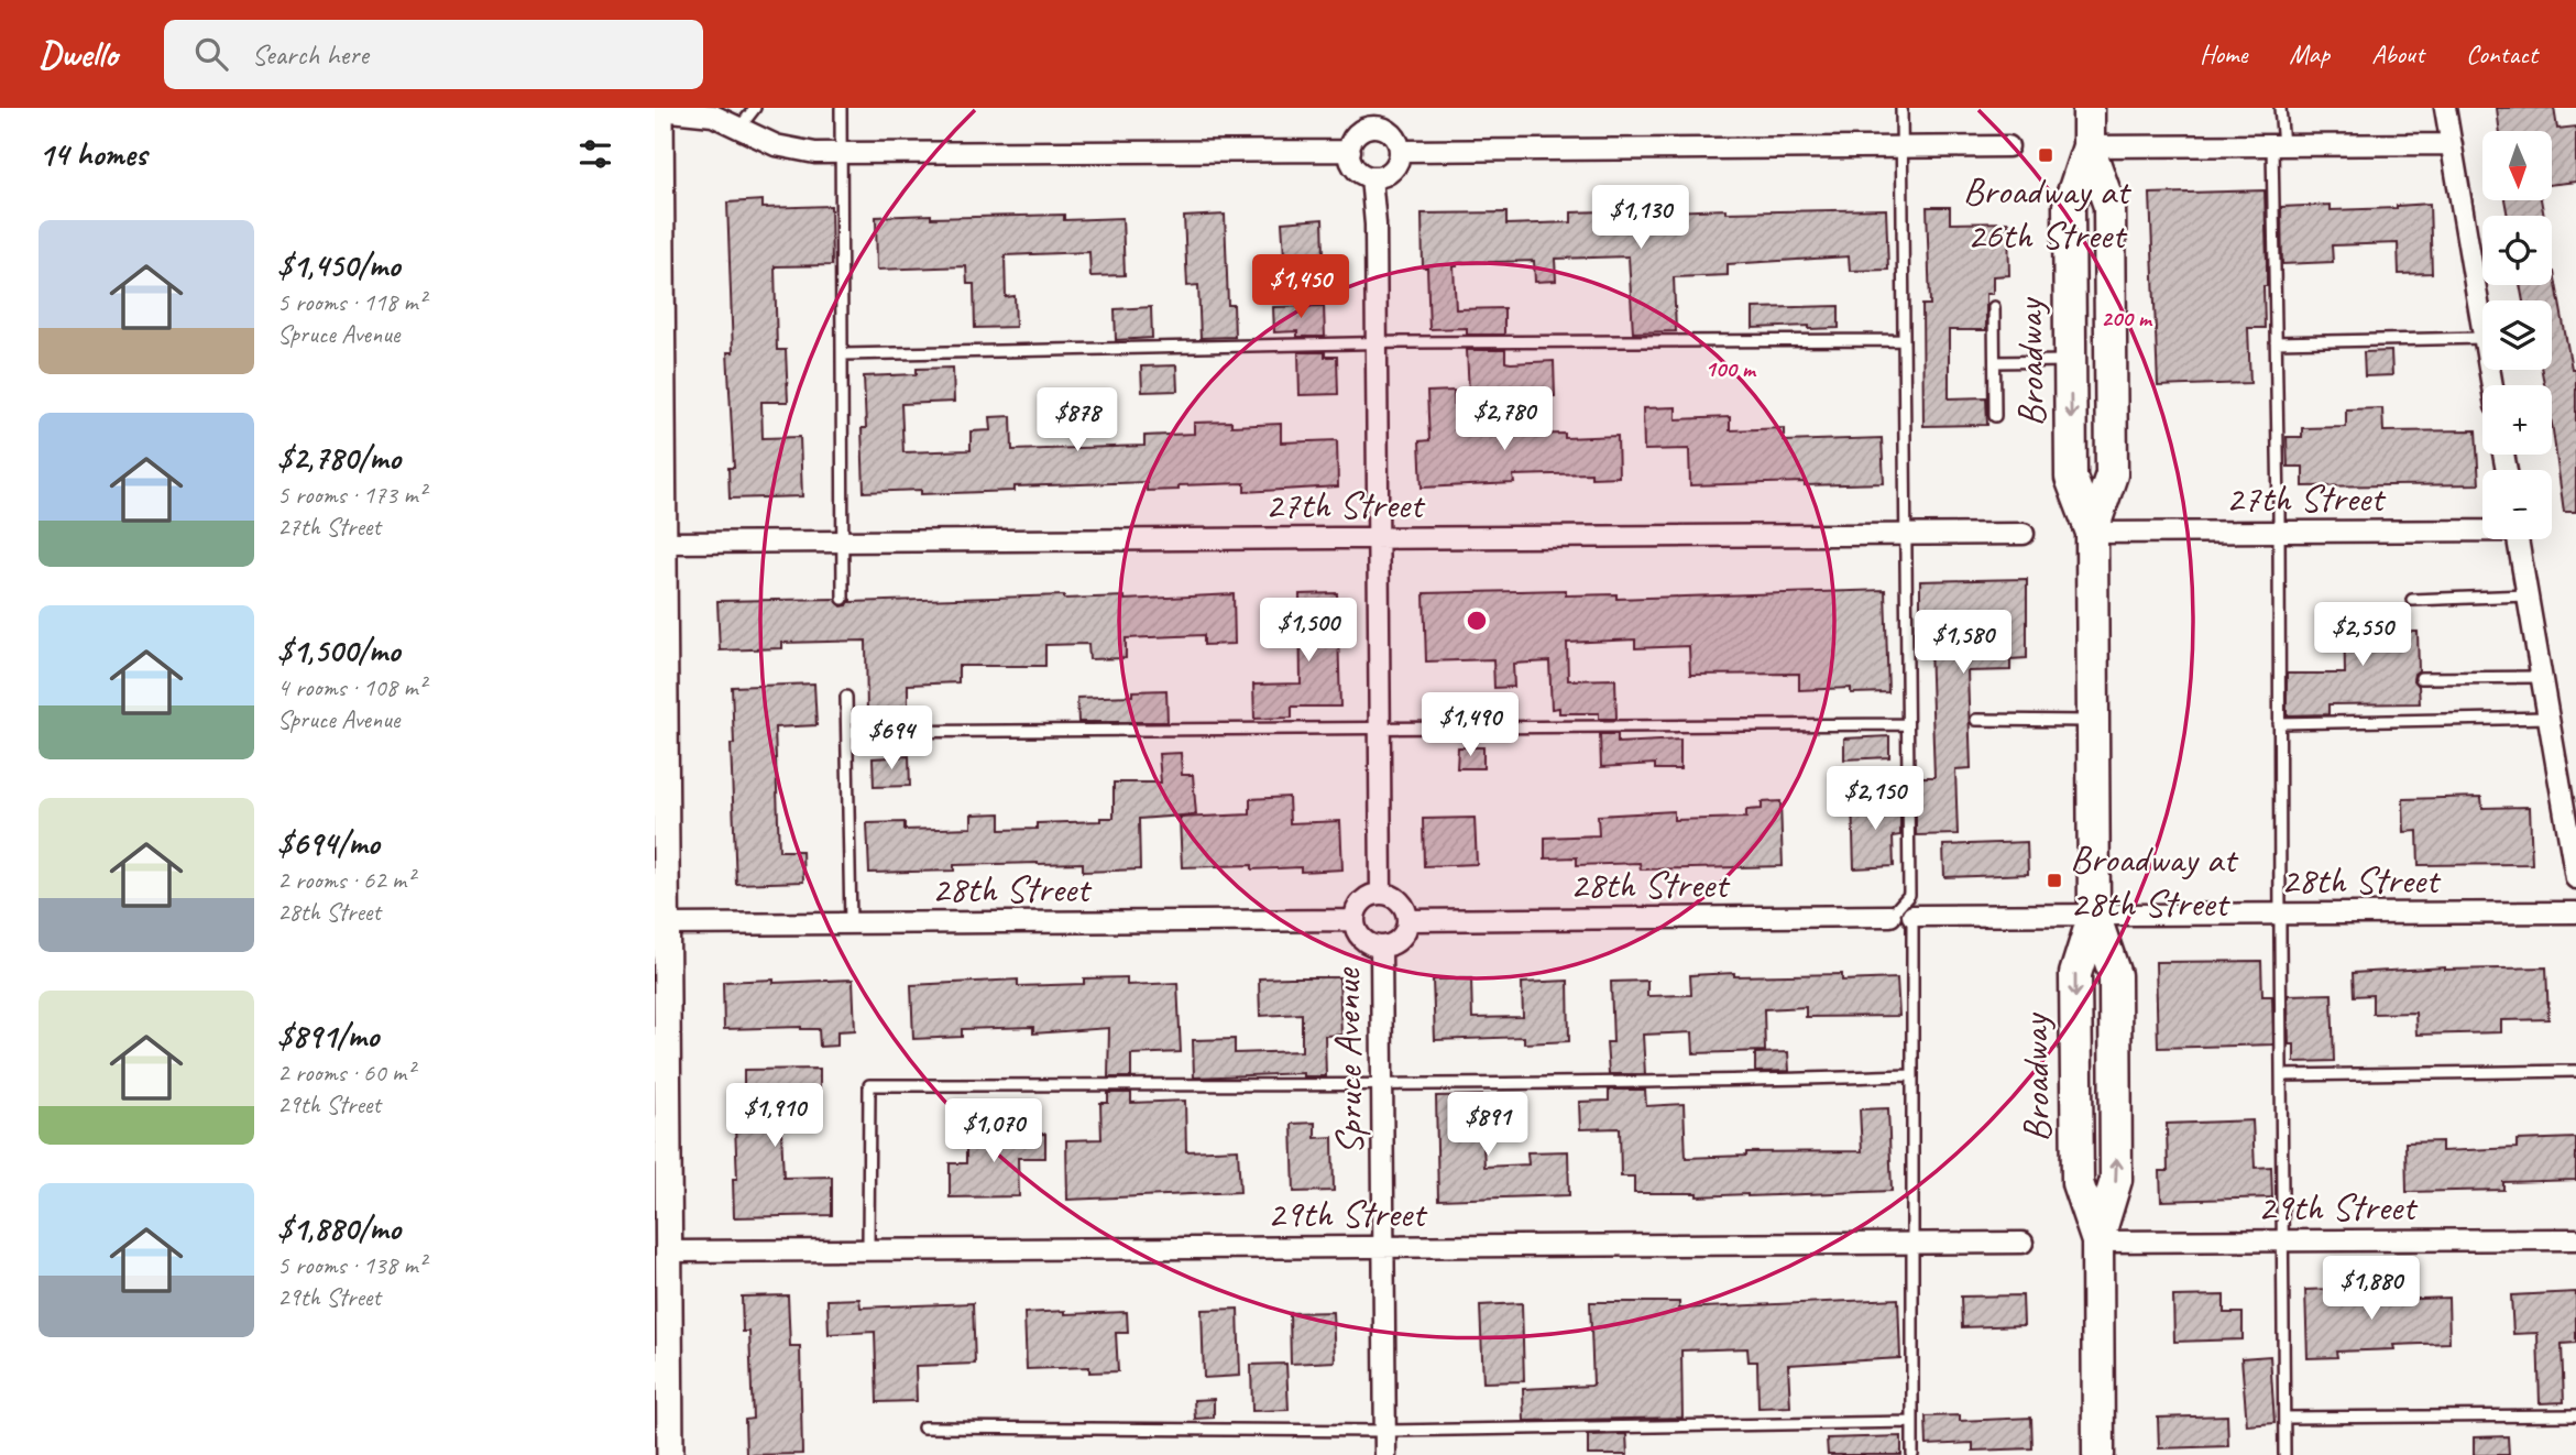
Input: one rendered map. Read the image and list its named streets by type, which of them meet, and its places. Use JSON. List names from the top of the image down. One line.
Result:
{"streets":{"main road":["Broadway"],"street":["27th Street","28th Street","Spruce Avenue","29th Street"]},"crossings":[["Broadway","27th Street"],["Broadway","28th Street"],["Broadway","29th Street"],["28th Street","Spruce Avenue"],["Spruce Avenue","29th Street"]],"places":{"transit":["Broadway at 26th Street","Broadway at 28th Street"]},"north":"bottom","page":{"header":"Dwello","search":"Search here","nav":["Home","Map","About","Contact"],"heading":"14 homes","map_buttons":["+","−"],"price":["$1,130","$1,450","$2,780","$878","$1,500","$2,550","$1,580","$1,490","$694","$2,150","$1,910","$891","$1,070","$1,880"],"list":[{"name":"$1,450/mo","note":"5 rooms · 118 m² · Spruce Avenue"},{"name":"$2,780/mo","note":"5 rooms · 173 m² · 27th Street"},{"name":"$1,500/mo","note":"4 rooms · 108 m² · Spruce Avenue"},{"name":"$694/mo","note":"2 rooms · 62 m² · 28th Street"},{"name":"$891/mo","note":"2 rooms · 60 m² · 29th Street"},{"name":"$1,880/mo","note":"5 rooms · 138 m² · 29th Street"}]},"rings":["200 m","100 m"]}
